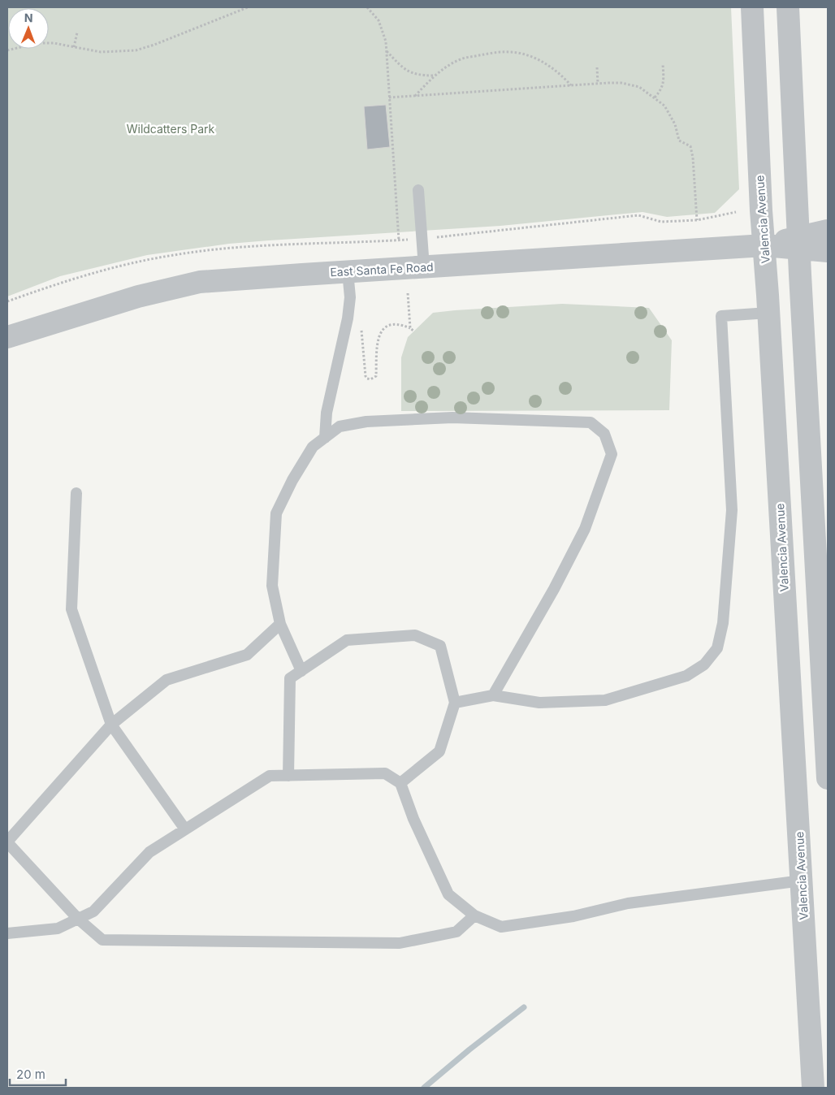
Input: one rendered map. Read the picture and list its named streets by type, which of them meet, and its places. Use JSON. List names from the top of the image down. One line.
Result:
{"streets":{"street":["Valencia Avenue","East Santa Fe Road"]},"crossings":[["Valencia Avenue","East Santa Fe Road"]],"parks":["Wildcatters Park"],"scale_bar":"20 m","north":"top"}
